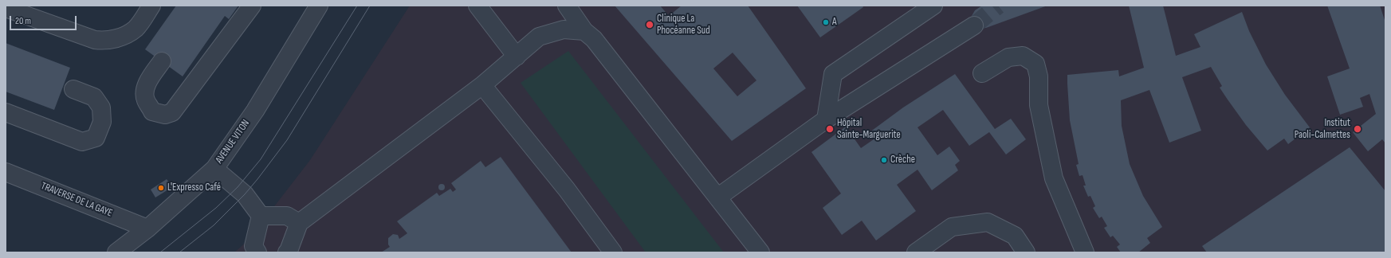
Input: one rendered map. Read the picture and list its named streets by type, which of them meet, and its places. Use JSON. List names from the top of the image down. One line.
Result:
{"streets":{"street":["AVENUE VITON","TRAVERSE DE LA GAYE"]},"crossings":[["AVENUE VITON","TRAVERSE DE LA GAYE"]],"places":["A","Clinique La Phocéanne Sud","Hôpital Sainte-Marguerite","Institut Paoli-Calmettes","Crèche","L'Expresso Café"],"scale_bar":"20 m"}
